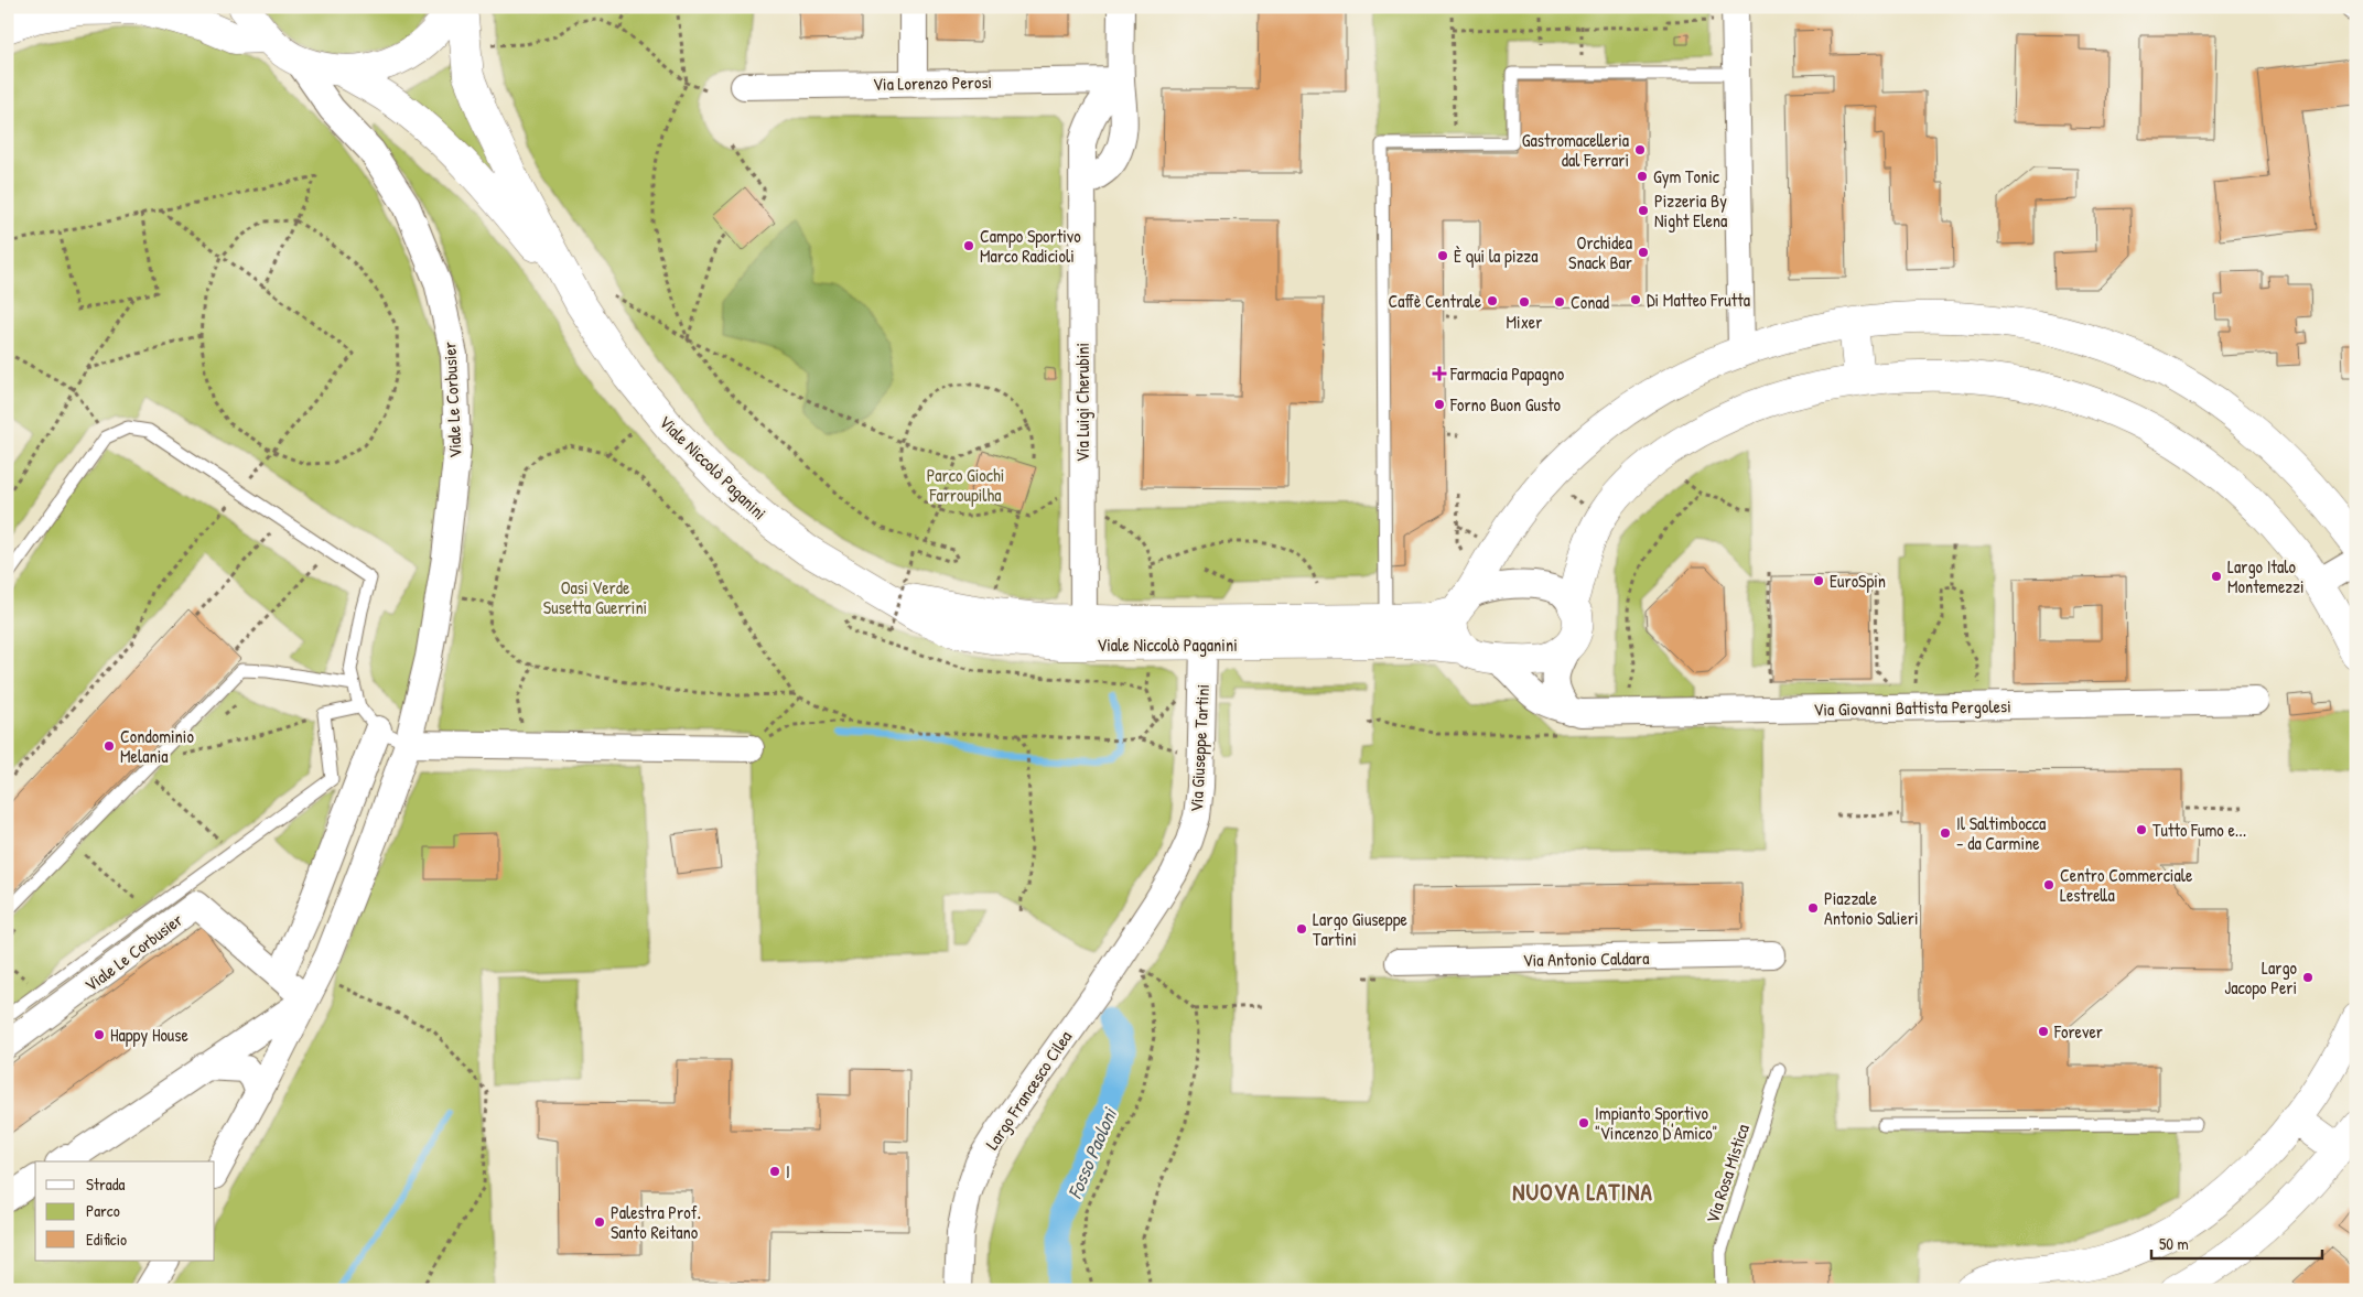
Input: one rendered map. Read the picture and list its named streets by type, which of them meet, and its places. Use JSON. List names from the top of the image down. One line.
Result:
{"streets":{"street":["Via Lorenzo Perosi","Viale Le Corbusier","Via Luigi Cherubini","Viale Niccolò Paganini","Via Giovanni Battista Pergolesi","Via Giuseppe Tartini","Via Antonio Caldara","Largo Francesco Cilea"],"lane":["Via Rosa Mistica"]},"crossings":[["Via Lorenzo Perosi","Via Luigi Cherubini"],["Via Luigi Cherubini","Viale Niccolò Paganini"],["Viale Niccolò Paganini","Via Giovanni Battista Pergolesi"],["Viale Niccolò Paganini","Via Giuseppe Tartini"],["Via Giuseppe Tartini","Largo Francesco Cilea"]],"districts":["NUOVA LATINA"],"water":["Fosso Paoloni"],"parks":["Parco Giochi Farroupilha","Oasi Verde Susetta Guerrini"],"places":{"other":["Gastromacelleria dal Ferrari","Gym Tonic","Pizzeria By Night Elena","Campo Sportivo Marco Radicioli","Orchidea Snack Bar","È qui la pizza","Di Matteo Frutta","Caffè Centrale","Mixer","Conad","Forno Buon Gusto","Largo Italo Montemezzi","EuroSpin","Condominio Melania","Tutto Fumo e...","Il Saltimbocca - da Carmine","Centro Commerciale Lestrella","Piazzale Antonio Salieri","Largo Giuseppe Tartini","Largo Jacopo Peri","Forever","Happy House","Impianto Sportivo \"Vincenzo D'Amico\"","I","Palestra Prof. Santo Reitano"],"health":["Farmacia Papagno"]},"legend":["Strada","Parco","Edificio"],"scale_bar":"50 m"}
